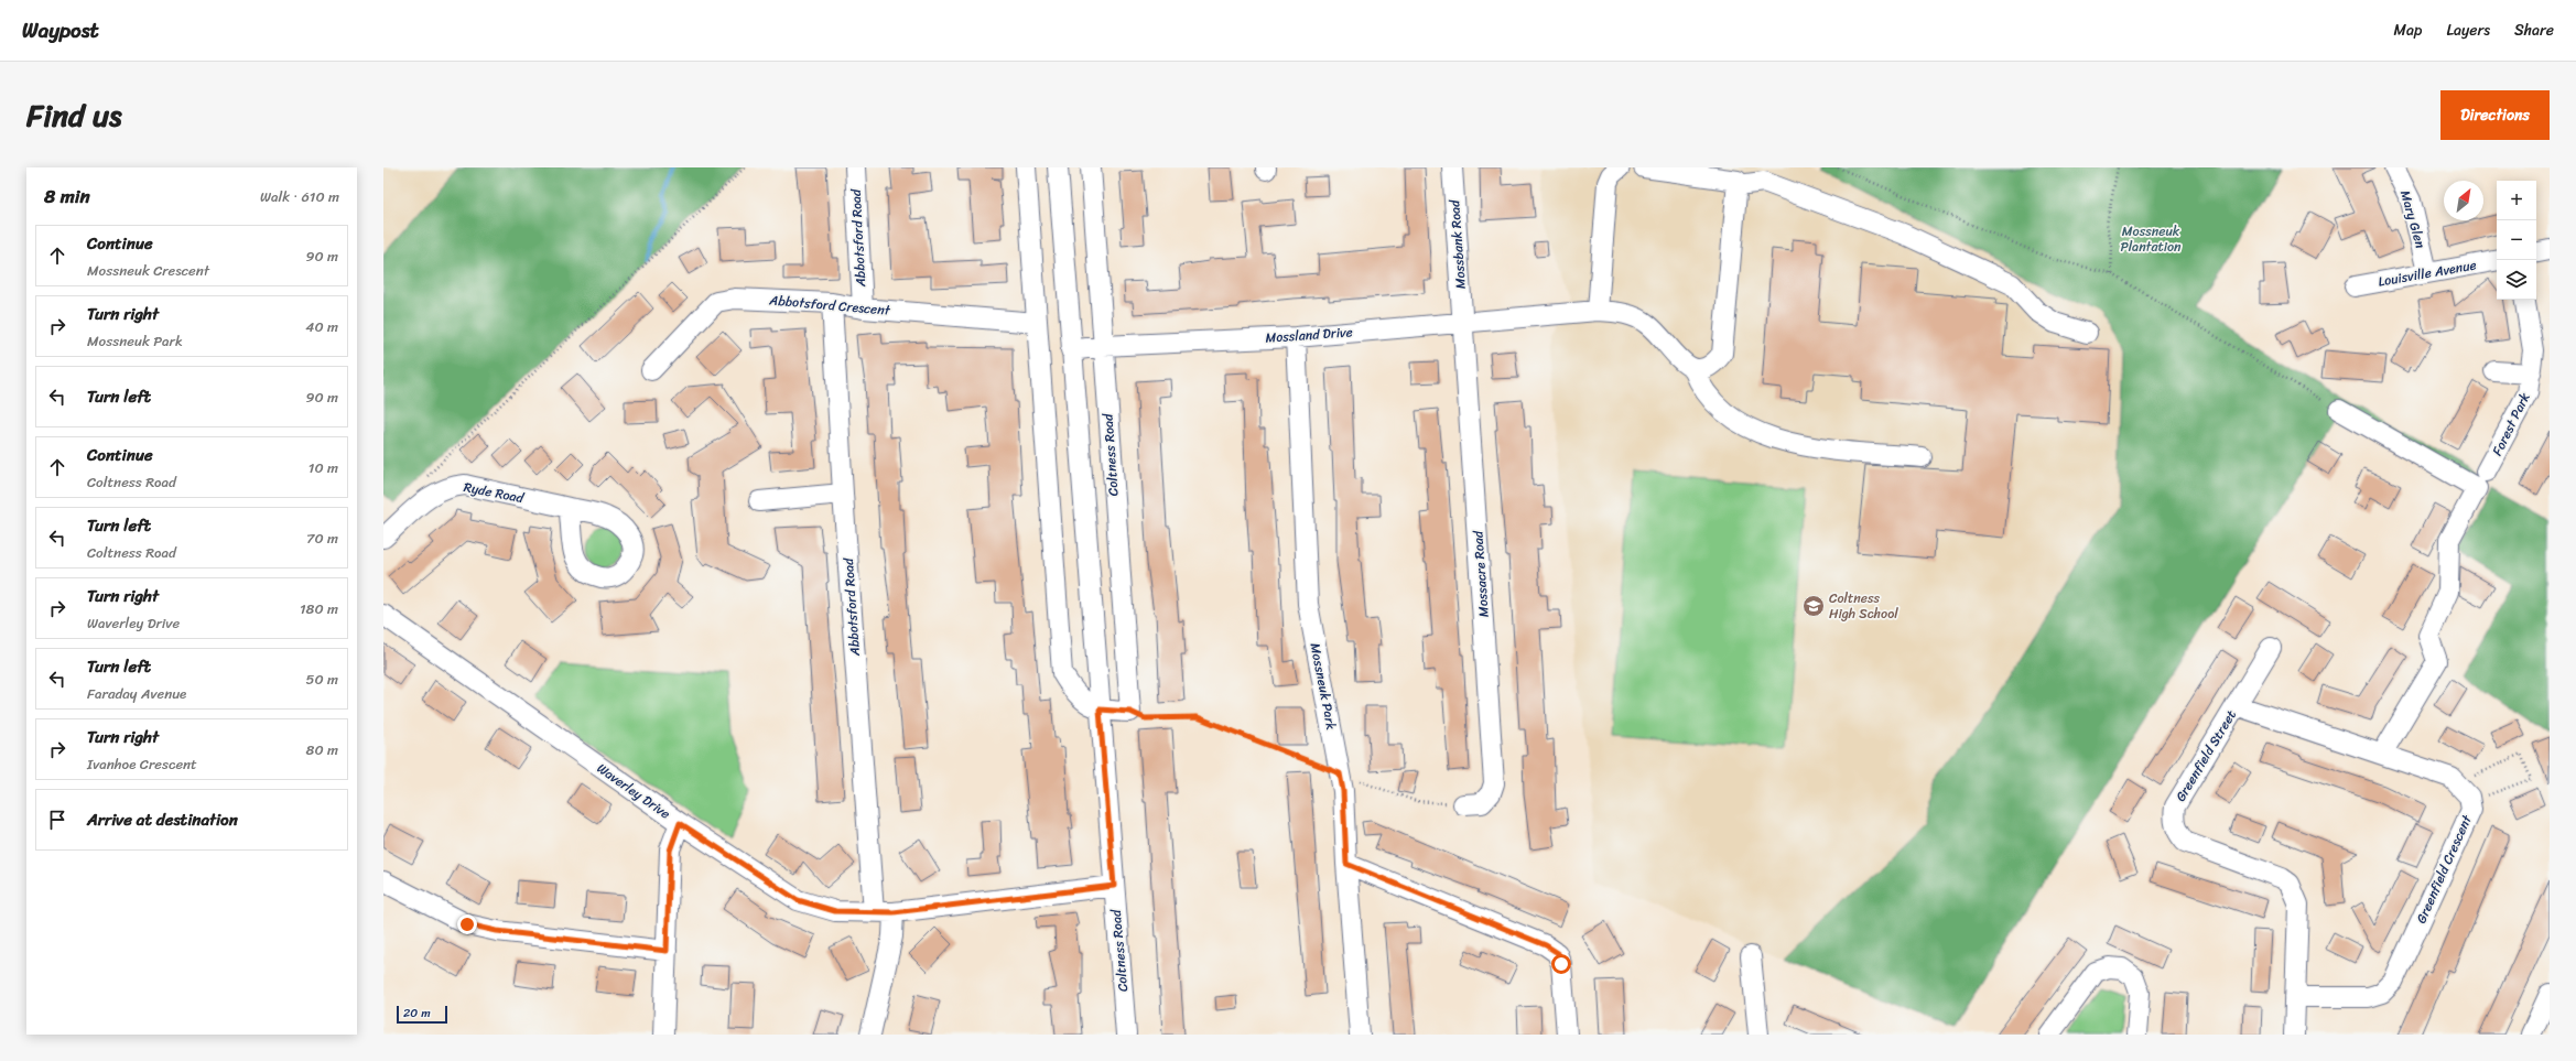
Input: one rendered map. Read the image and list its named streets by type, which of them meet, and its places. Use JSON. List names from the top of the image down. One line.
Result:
{"streets":{"street":["Mary Glen","Abbotsford Road","Mossbank Road","Louisville Avenue","Abbotsford Crescent","Mossland Drive","Forest Park","Coltness Road","Ryde Road","Mossacre Road","Mossneuk Park","Greenfield Street","Waverley Drive","Greenfield Crescent"]},"crossings":[["Mary Glen","Louisville Avenue"],["Abbotsford Road","Abbotsford Crescent"],["Abbotsford Road","Waverley Drive"],["Mossbank Road","Mossland Drive"],["Mossbank Road","Mossacre Road"],["Mossland Drive","Coltness Road"],["Mossland Drive","Mossacre Road"],["Mossland Drive","Mossneuk Park"],["Coltness Road","Waverley Drive"],["Greenfield Street","Greenfield Crescent"]],"parks":["Mossneuk Plantation"],"places":{"school or university":["Coltness High School"]},"scale_bar":"20 m","north":"top right","page":{"header":"Waypost","nav":["Map","Layers","Share"],"title":"Find us","buttons":"Directions","heading":["8 min","Walk · 610 m"],"map_buttons":["+","−"],"list":[["Continue","Mossneuk Crescent","90 m"],["Turn right","Mossneuk Park","40 m"],["Turn left","90 m"],["Continue","Coltness Road","10 m"],["Turn left","Coltness Road","70 m"],["Turn right","Waverley Drive","180 m"],["Turn left","Faraday Avenue","50 m"],["Turn right","Ivanhoe Crescent","80 m"],"Arrive at destination"],"scale":"20 m"}}
